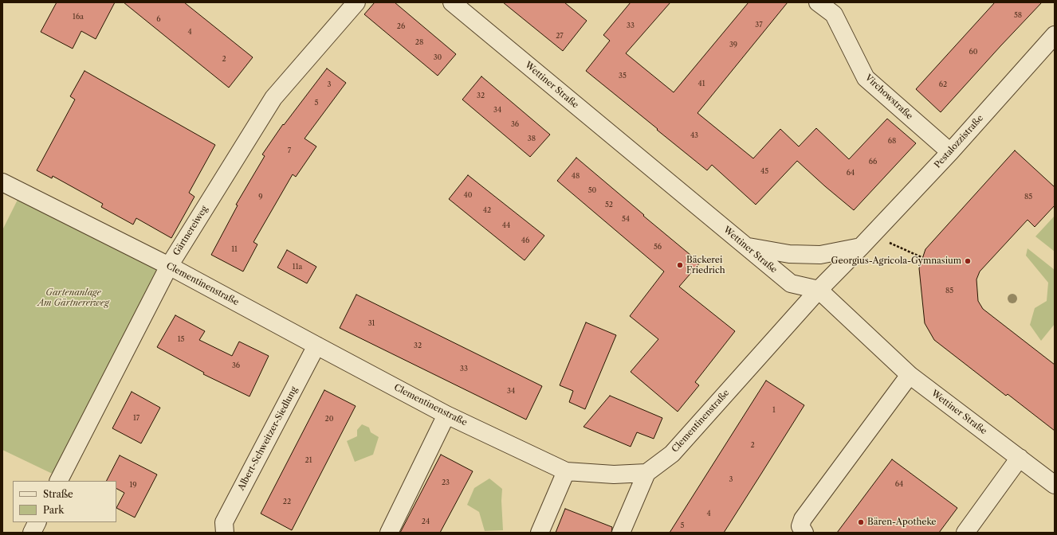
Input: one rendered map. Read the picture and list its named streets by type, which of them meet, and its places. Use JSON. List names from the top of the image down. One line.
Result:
{"streets":{"street":["Wettiner Straße","Virchowstraße","Pestalozzistraße","Gärtnereiweg","Clementinenstraße","Albert-Schweitzer-Siedlung"]},"crossings":[["Wettiner Straße","Pestalozzistraße"],["Wettiner Straße","Clementinenstraße"],["Virchowstraße","Pestalozzistraße"],["Pestalozzistraße","Clementinenstraße"],["Gärtnereiweg","Clementinenstraße"],["Clementinenstraße","Albert-Schweitzer-Siedlung"]],"parks":["Gartenanlage Am Gärtnereiweg"],"places":["Georgius-Agricola-Gymnasium","Bäckerei Friedrich","Bären-Apotheke"],"house_numbers":["58","16a","6","37","33","26","4","27","28","39","60","30","2","35","41","3","62","32","5","34","36","43","38","68","7","66","45","64","48","50","40","9","85","52","42","54","44","46","56","11","11a","85","31","15","32","36","33","34","1","17","20","2","21","3","23","64","19","22","4","24","5"],"legend":["Straße","Park"]}
